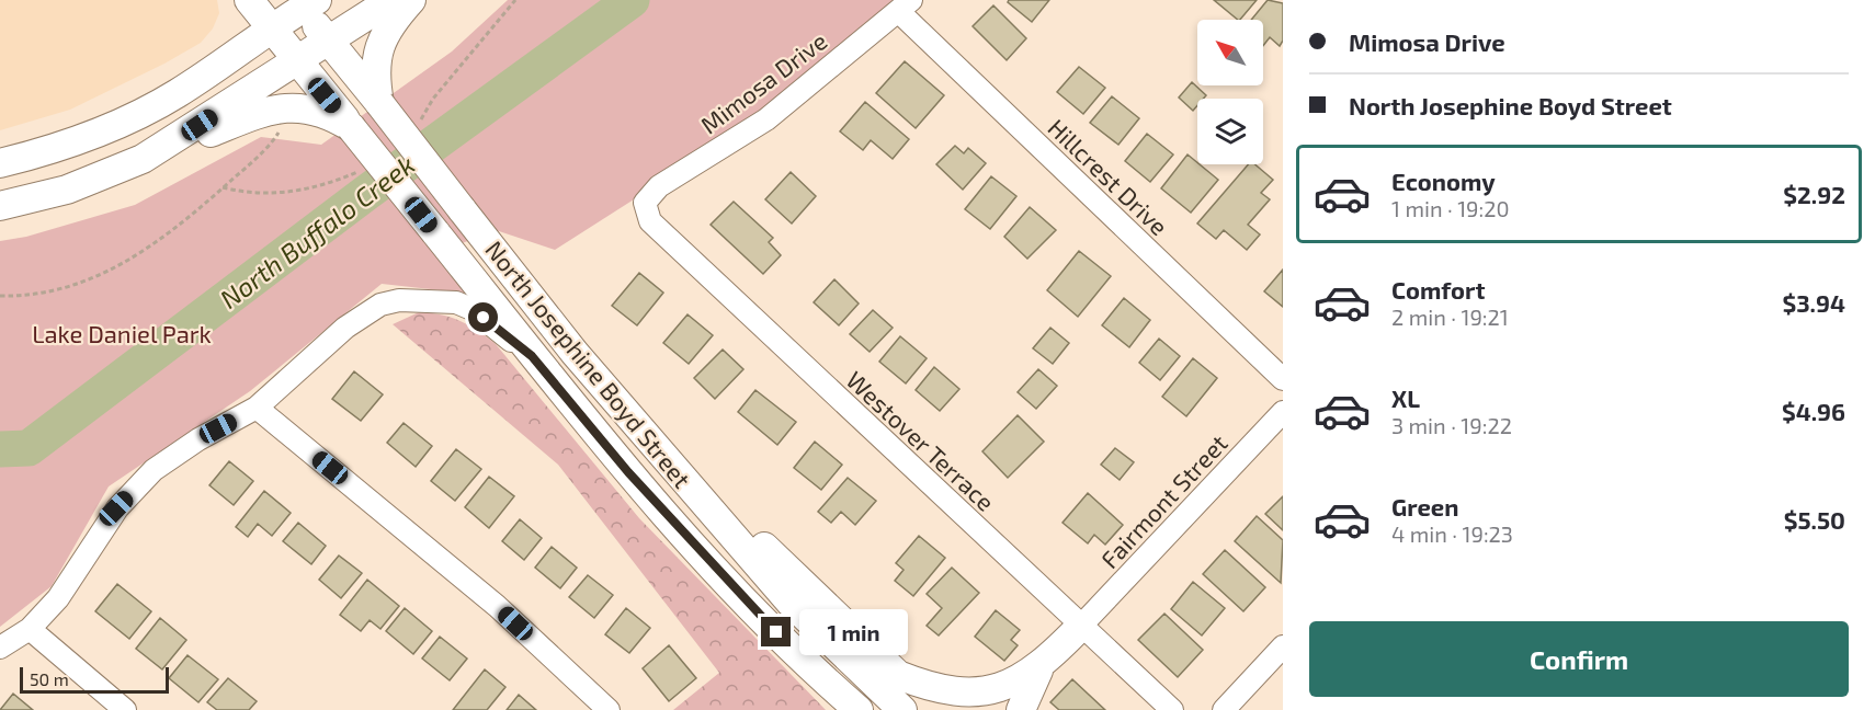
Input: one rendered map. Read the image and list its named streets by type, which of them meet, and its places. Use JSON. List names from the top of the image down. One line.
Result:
{"streets":{"main road":["North Josephine Boyd Street"],"street":["Mimosa Drive","Hillcrest Drive","Westover Terrace","Fairmont Street"]},"crossings":[["Mimosa Drive","Hillcrest Drive"],["Mimosa Drive","Westover Terrace"],["Westover Terrace","Fairmont Street"]],"water":["North Buffalo Creek"],"parks":["Lake Daniel Park"],"scale_bar":"50 m","north":"top left","page":{"banner":["Mimosa Drive","North Josephine Boyd Street"],"list":[{"name":"Economy","note":"1 min · 19:20","value":"$2.92"},{"name":"Comfort","note":"2 min · 19:21","value":"$3.94"},{"name":"XL","note":"3 min · 19:22","value":"$4.96"},{"name":"Green","note":"4 min · 19:23","value":"$5.50"}],"buttons":"Confirm","bubble":"1 min","scale":"50 m"}}
